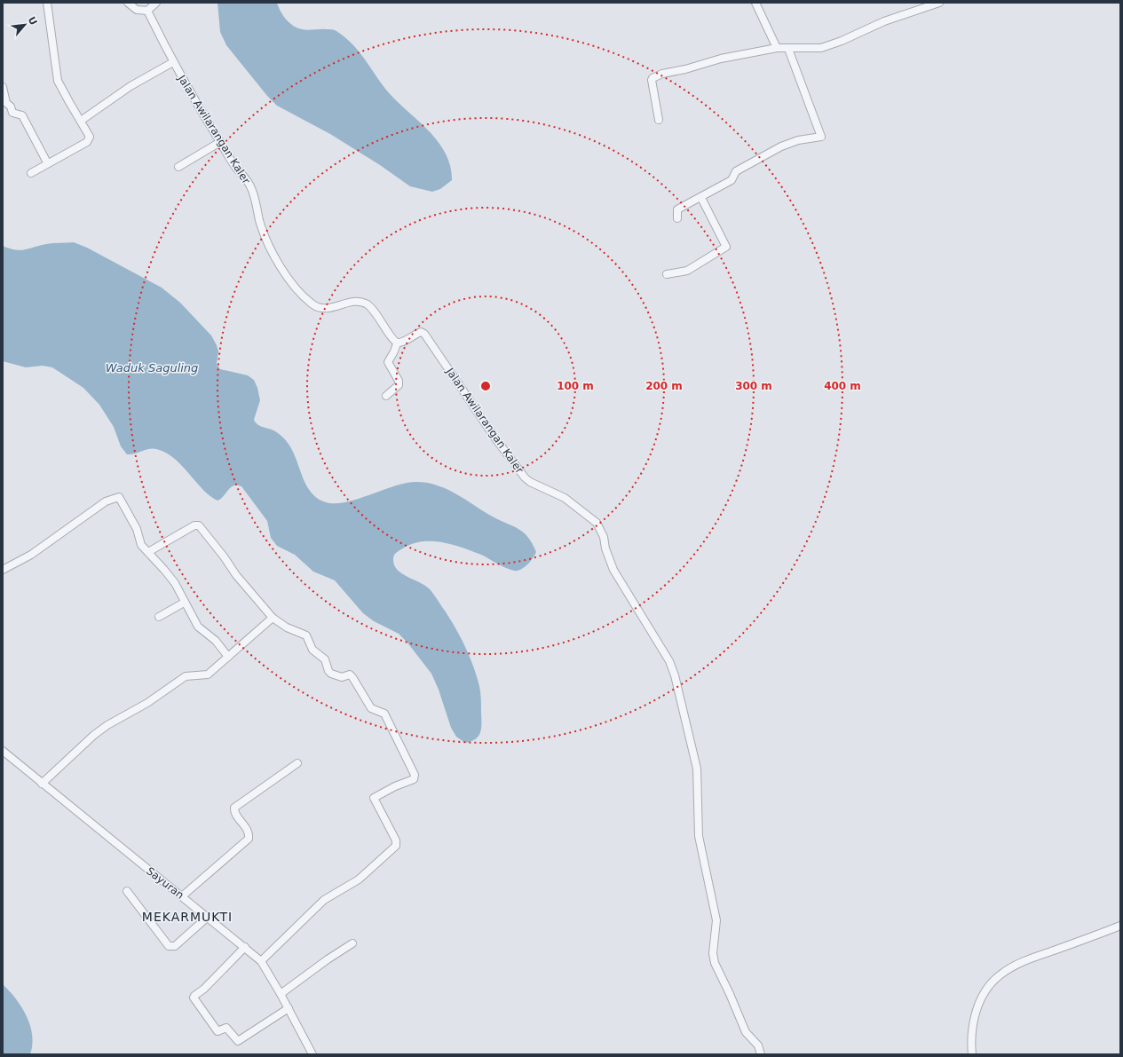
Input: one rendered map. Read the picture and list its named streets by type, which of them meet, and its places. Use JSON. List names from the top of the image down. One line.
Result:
{"streets":{"street":["Jalan Awilarangan Kaler","Sayuran"]},"districts":["MEKARMUKTI"],"water":["Waduk Saguling"],"north":"top right","rings":["100 m","200 m","300 m","400 m"]}
